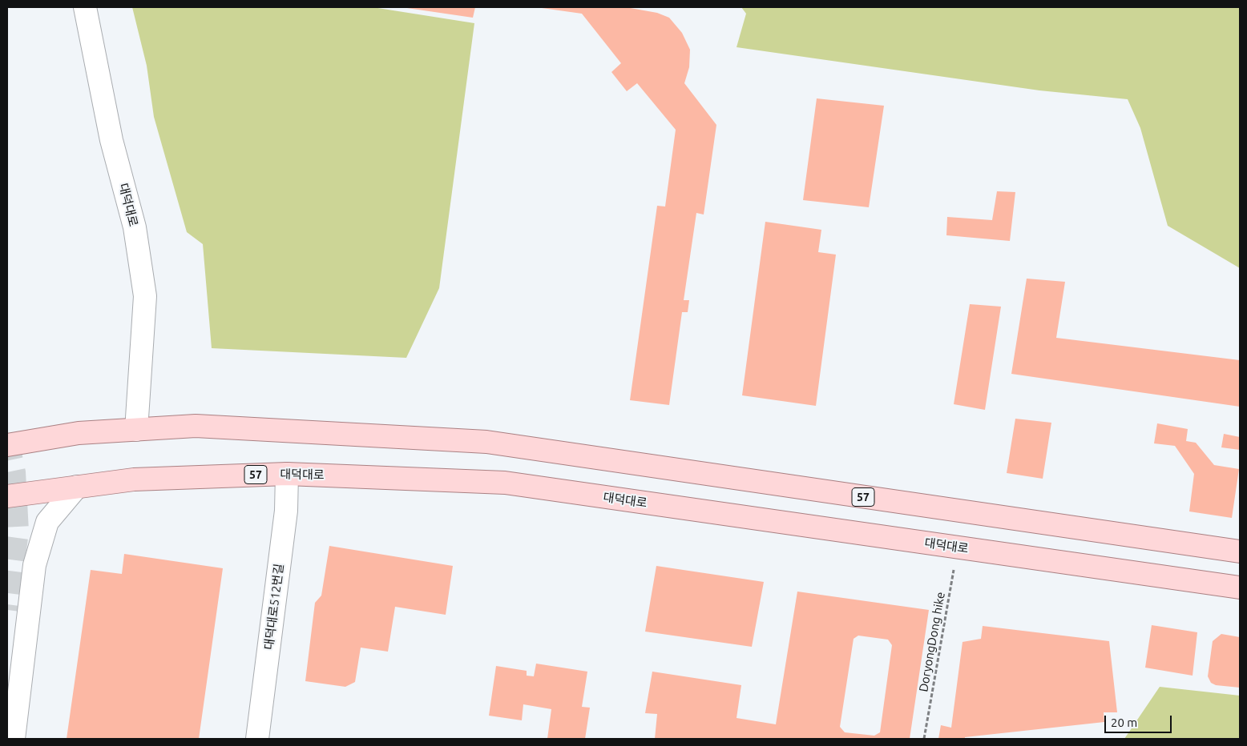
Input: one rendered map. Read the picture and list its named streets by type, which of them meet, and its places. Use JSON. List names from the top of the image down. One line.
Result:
{"streets":{"main road":["대덕대로","57"],"street":["대덕대로512번길"],"path":["DoryongDong hike"]},"crossings":[["대덕대로","57"],["대덕대로","대덕대로512번길"],["대덕대로","DoryongDong hike"]],"scale_bar":"20 m"}
